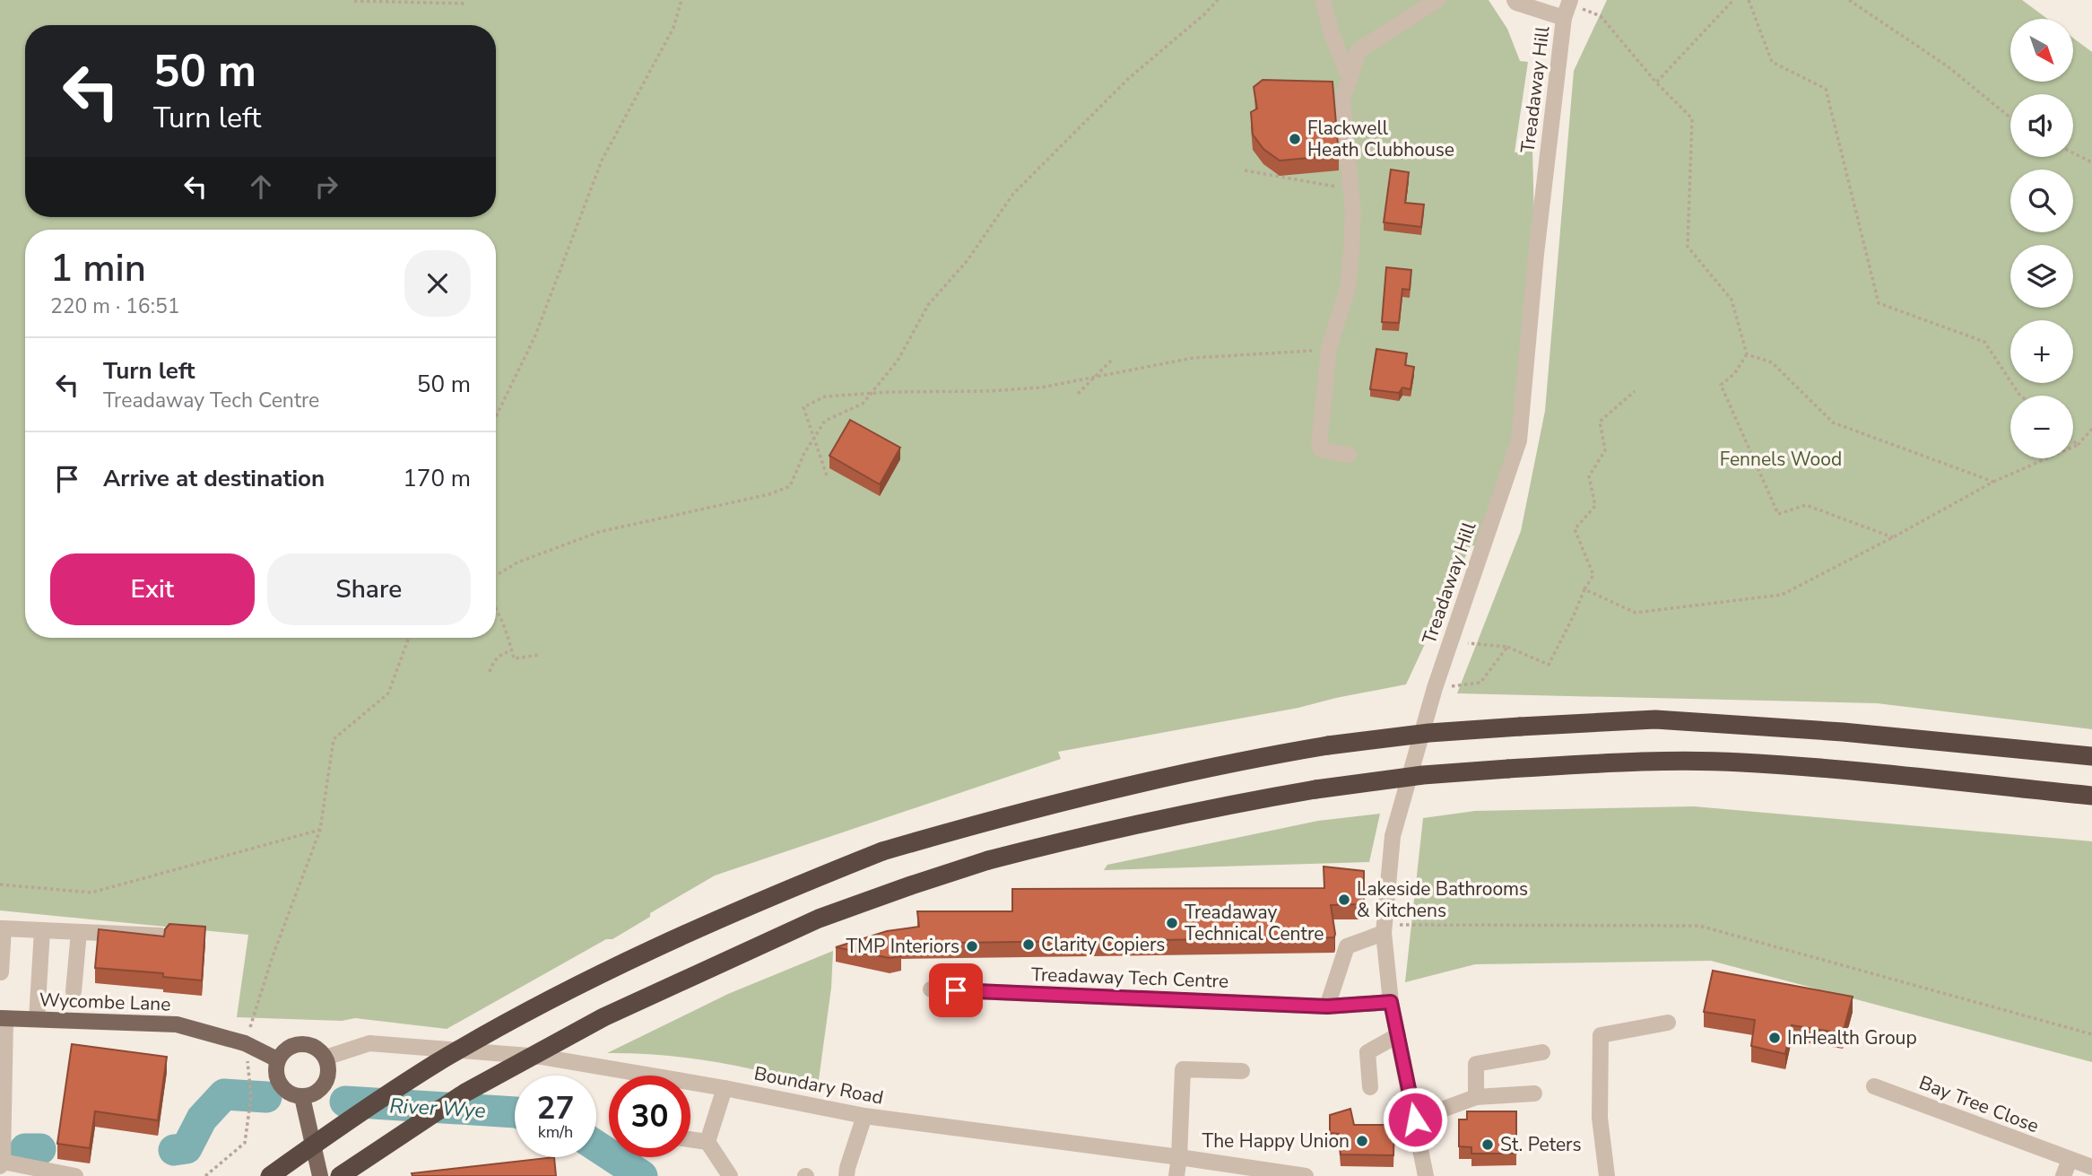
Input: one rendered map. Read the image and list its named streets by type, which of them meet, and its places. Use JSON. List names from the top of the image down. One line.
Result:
{"streets":{"main road":["Wycombe Lane"],"street":["Treadaway Hill","Treadaway Tech Centre","Boundary Road","Bay Tree Close"]},"crossings":[["Treadaway Hill","Treadaway Tech Centre"],["Wycombe Lane","Boundary Road"]],"water":["River Wye"],"parks":["Fennels Wood"],"places":["Flackwell Heath Clubhouse","Lakeside Bathrooms & Kitchens","Treadaway Technical Centre","Clarity Copiers","TMP Interiors","InHealth Group","The Happy Union","St. Peters"],"north":"bottom right","page":{"map_buttons":["+","−"],"turn":["50 m","Turn left"],"heading":["1 min","220 m · 16:51"],"list":[{"name":"Turn left","note":"Treadaway Tech Centre","value":"50 m"},{"name":"Arrive at destination","value":"170 m"}],"buttons":["Exit","Share"],"speed":"27 km/h","limit":"30"}}
